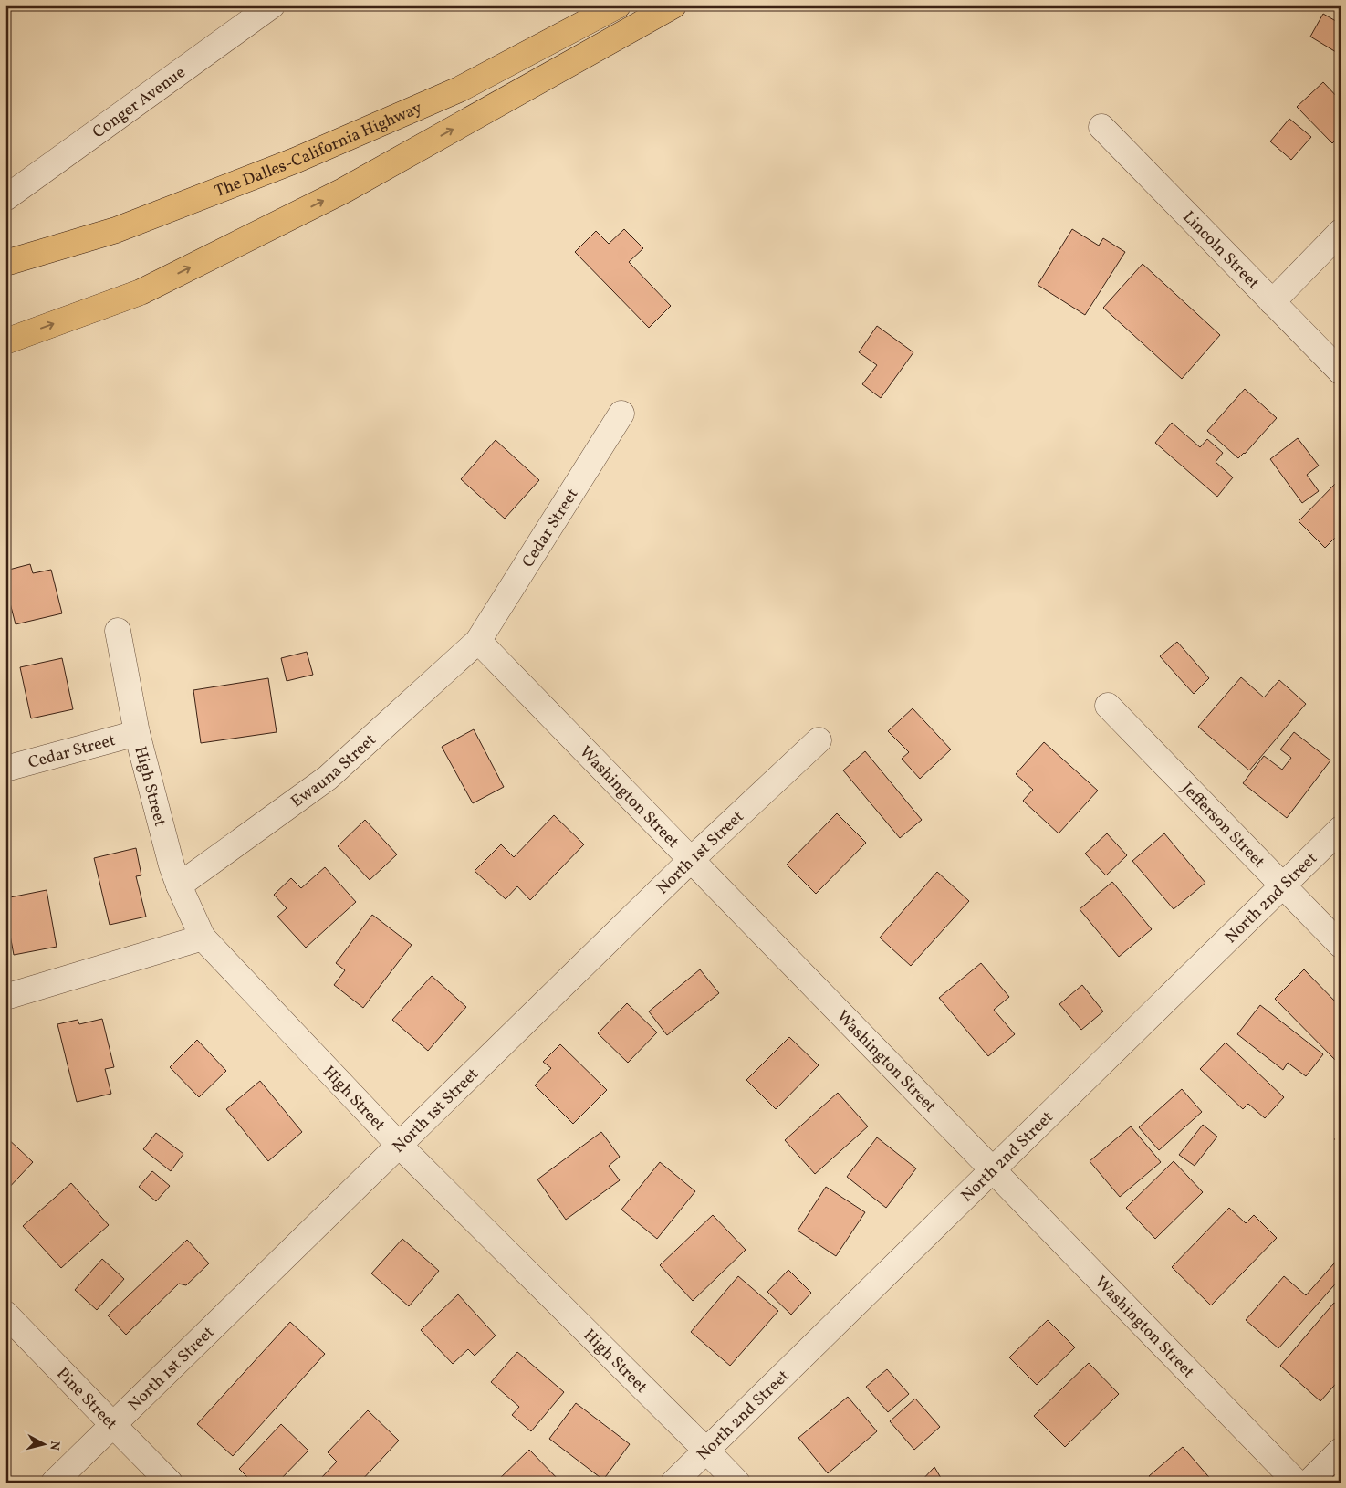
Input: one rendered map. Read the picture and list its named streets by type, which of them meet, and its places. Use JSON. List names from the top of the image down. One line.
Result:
{"streets":{"highway":["The Dalles-California Highway"],"street":["Conger Avenue","Lincoln Street","Cedar Street","Ewauna Street","High Street","Washington Street","Jefferson Street","North 1st Street","North 2nd Street","Pine Street"]},"crossings":[["Cedar Street","Ewauna Street"],["Cedar Street","High Street"],["Cedar Street","Washington Street"],["Ewauna Street","High Street"],["Ewauna Street","Washington Street"],["High Street","North 1st Street"],["High Street","North 2nd Street"],["Washington Street","North 1st Street"],["Washington Street","North 2nd Street"],["Jefferson Street","North 2nd Street"],["North 1st Street","Pine Street"]],"north":"right"}
